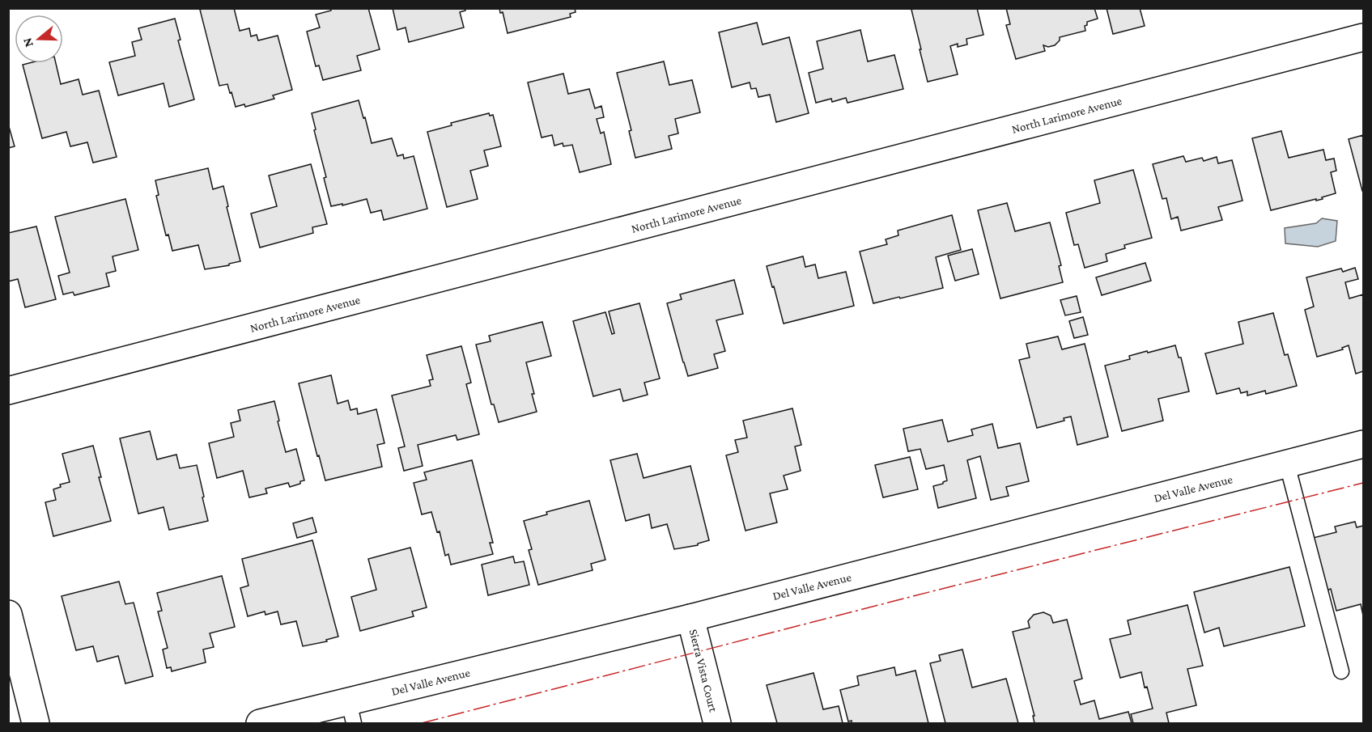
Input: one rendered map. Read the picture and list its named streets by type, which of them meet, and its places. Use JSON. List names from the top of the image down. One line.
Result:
{"streets":{"street":["North Larimore Avenue","Del Valle Avenue","Sierra Vista Court"]},"crossings":[["Del Valle Avenue","Sierra Vista Court"]],"north":"left"}
